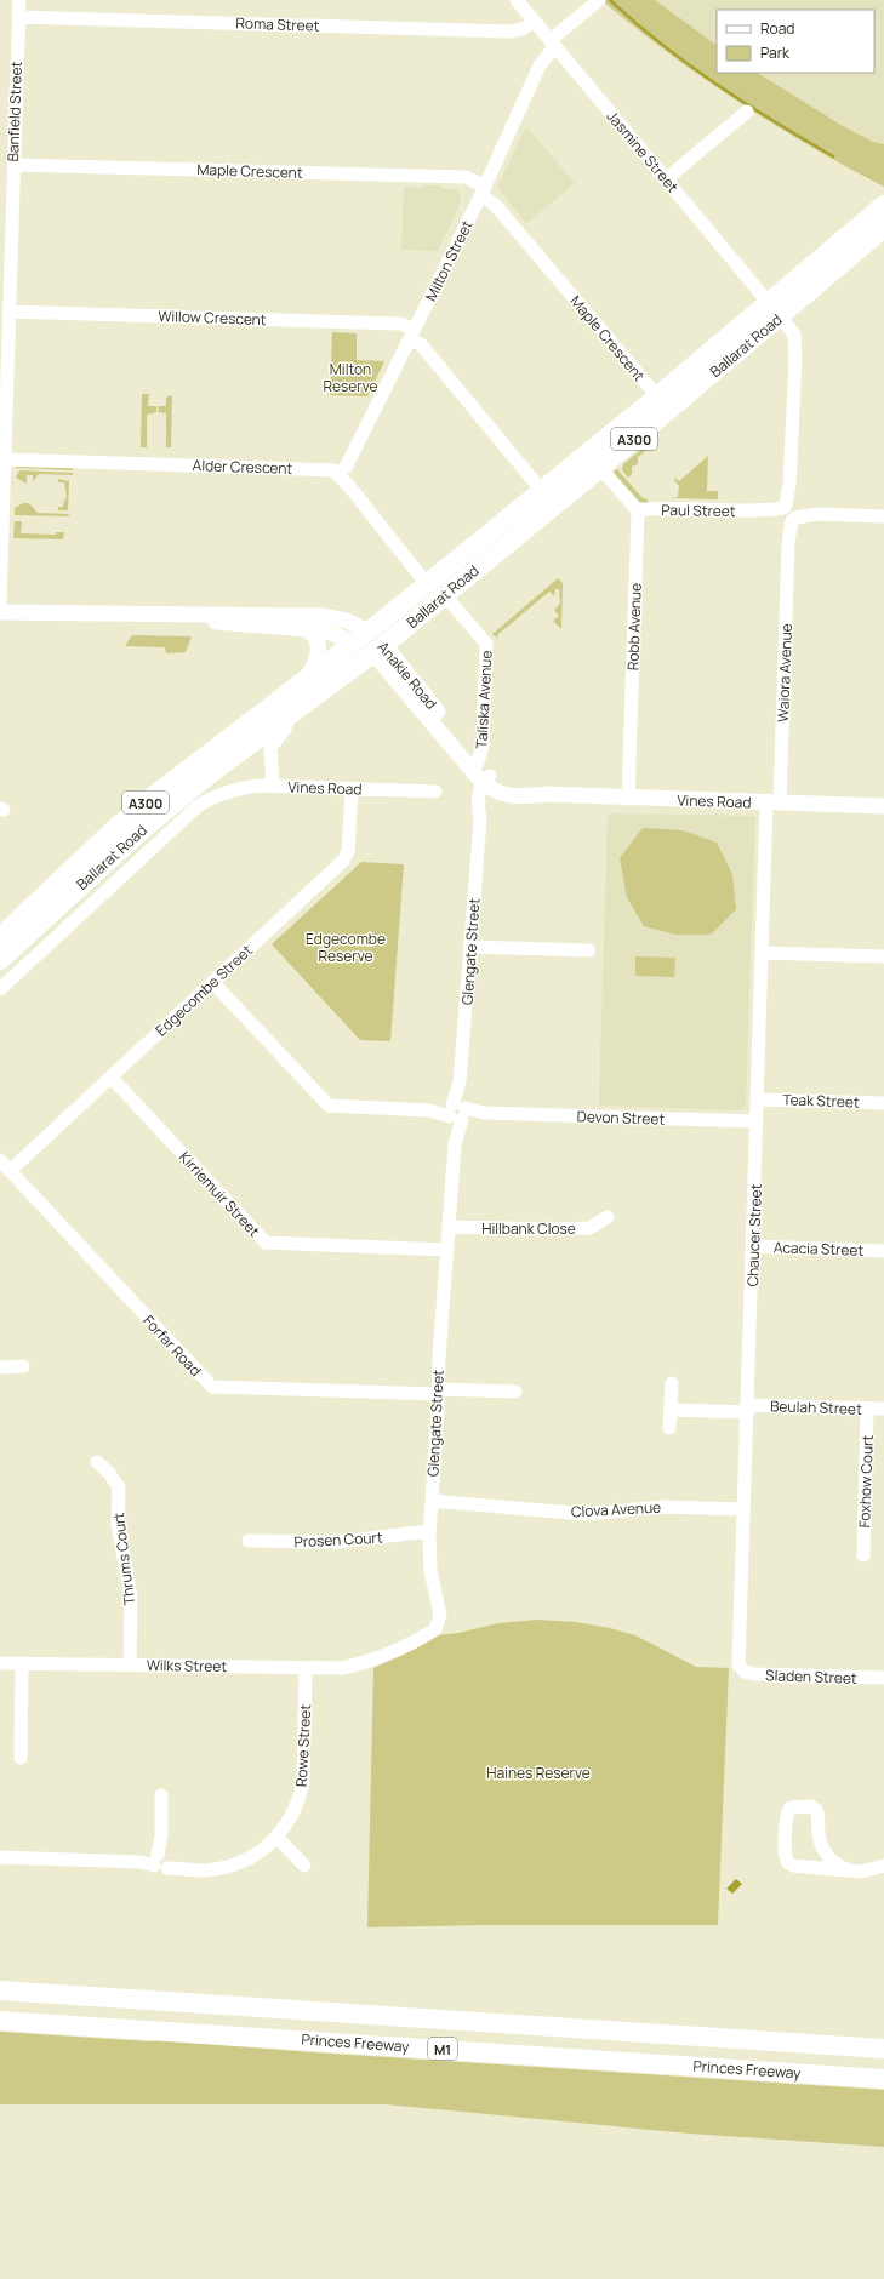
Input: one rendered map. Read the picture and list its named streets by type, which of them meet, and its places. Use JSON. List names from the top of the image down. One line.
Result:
{"streets":{"highway":["Ballarat Road","A300","Anakie Road","Princes Freeway","M1"],"main road":["Vines Road"],"street":["Roma Street","Banfield Street","Jasmine Street","Maple Crescent","Milton Street","Willow Crescent","Alder Crescent","Paul Street","Robb Avenue","Waiora Avenue","Taliska Avenue","Glengate Street","Edgecombe Street","Teak Street","Devon Street","Kirriemuir Street","Hillbank Close","Chaucer Street","Acacia Street","Forfar Road","Beulah Street","Foxhow Court","Clova Avenue","Prosen Court","Thrums Court","Wilks Street","Sladen Street","Rowe Street"]},"crossings":[["Roma Street","Banfield Street"],["Roma Street","Jasmine Street"],["Banfield Street","Maple Crescent"],["Banfield Street","Willow Crescent"],["Banfield Street","Alder Crescent"],["Jasmine Street","Milton Street"],["Jasmine Street","Ballarat Road"],["Jasmine Street","Waiora Avenue"],["Maple Crescent","Milton Street"],["Maple Crescent","Ballarat Road"],["Milton Street","Willow Crescent"],["Milton Street","Alder Crescent"],["Willow Crescent","Ballarat Road"],["Ballarat Road","Waiora Avenue"],["Ballarat Road","Anakie Road"],["Ballarat Road","Taliska Avenue"],["Ballarat Road","Vines Road"],["Paul Street","Robb Avenue"],["Paul Street","Waiora Avenue"],["Robb Avenue","Vines Road"],["Waiora Avenue","Vines Road"],["Waiora Avenue","Chaucer Street"],["Anakie Road","Taliska Avenue"],["Anakie Road","Vines Road"],["Anakie Road","Glengate Street"],["Vines Road","Glengate Street"],["Vines Road","Edgecombe Street"],["Vines Road","Chaucer Street"],["Glengate Street","Devon Street"],["Glengate Street","Kirriemuir Street"],["Glengate Street","Hillbank Close"],["Glengate Street","Forfar Road"],["Glengate Street","Clova Avenue"],["Glengate Street","Prosen Court"],["Glengate Street","Wilks Street"],["Edgecombe Street","Kirriemuir Street"],["Edgecombe Street","Forfar Road"],["Teak Street","Chaucer Street"],["Devon Street","Chaucer Street"],["Chaucer Street","Acacia Street"],["Chaucer Street","Beulah Street"],["Chaucer Street","Clova Avenue"],["Chaucer Street","Sladen Street"],["Beulah Street","Foxhow Court"],["Thrums Court","Wilks Street"],["Wilks Street","Rowe Street"]],"parks":["Milton Reserve","Edgecombe Reserve","Haines Reserve"],"legend":["Road","Park"]}
